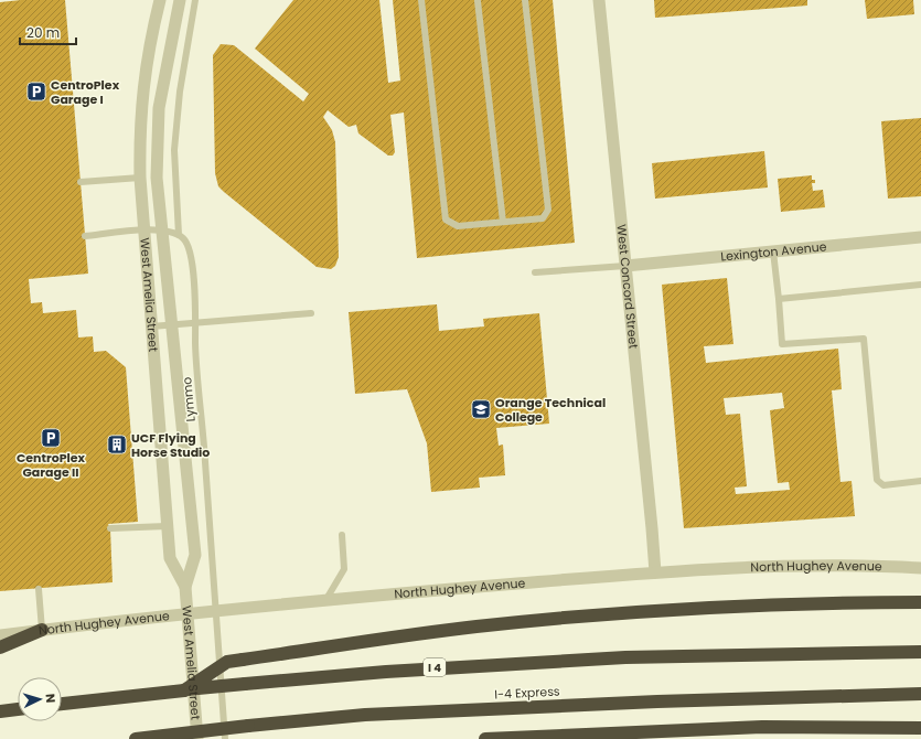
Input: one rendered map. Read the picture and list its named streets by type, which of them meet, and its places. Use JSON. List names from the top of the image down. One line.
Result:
{"streets":{"highway":["I 4","I-4 Express"],"street":["Lexington Avenue","West Concord Street","West Amelia Street","North Hughey Avenue"],"lane":["Lymmo"]},"crossings":[["Lexington Avenue","West Concord Street"],["West Concord Street","North Hughey Avenue"],["West Amelia Street","North Hughey Avenue"],["Lymmo","North Hughey Avenue"]],"places":{"parking":["CentroPlex Garage I","CentroPlex Garage II"],"school or university":["Orange Technical College"],"building":["UCF Flying Horse Studio"]},"scale_bar":"20 m","north":"right"}
